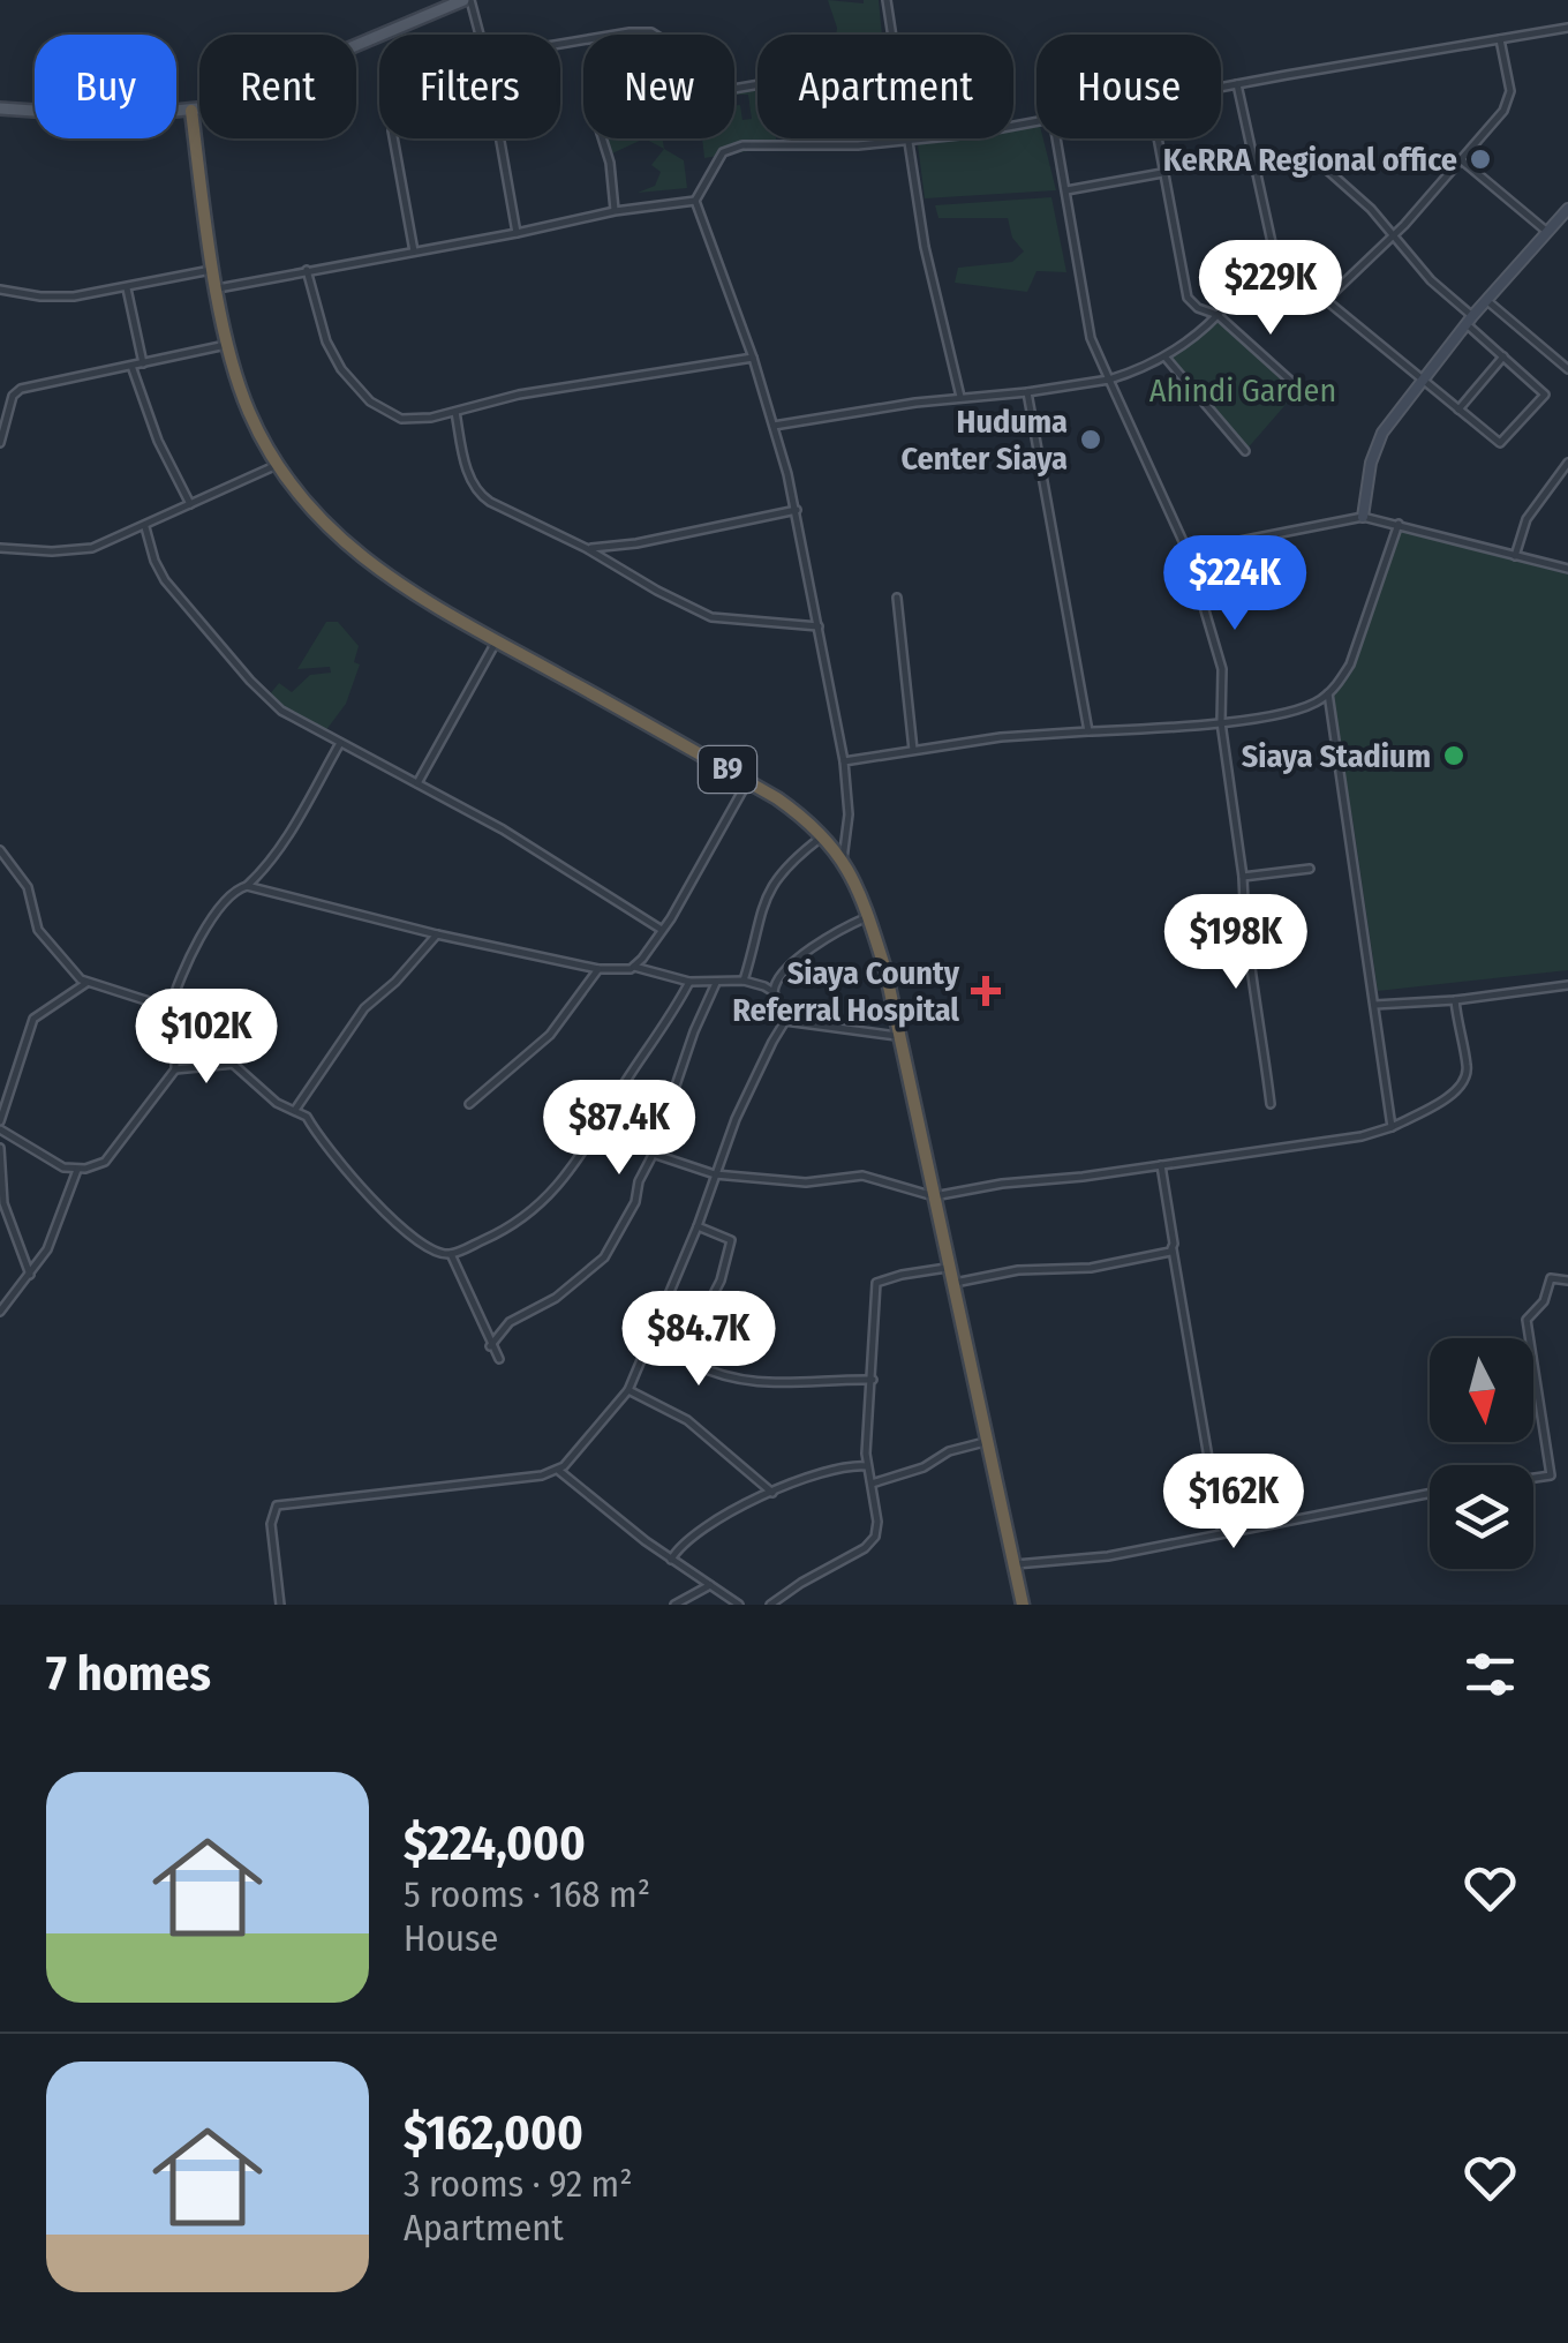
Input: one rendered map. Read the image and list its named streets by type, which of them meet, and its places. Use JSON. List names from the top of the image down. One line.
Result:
{"streets":{"highway":["B9"]},"parks":["Ahindi Garden"],"places":{"other":["KeRRA Regional office","Huduma Center Siaya","Siaya Stadium"],"health":["Siaya County Referral Hospital"]},"north":"bottom","page":{"chip":["Buy","Rent","Filters","New","Apartment","House"],"price":["$229K","$224K","$198K","$102K","$87.4K","$84.7K","$162K"],"heading":"7 homes","list":[{"name":"$224,000","note":"5 rooms · 168 m² · House"},{"name":"$162,000","note":"3 rooms · 92 m² · Apartment"}]}}
